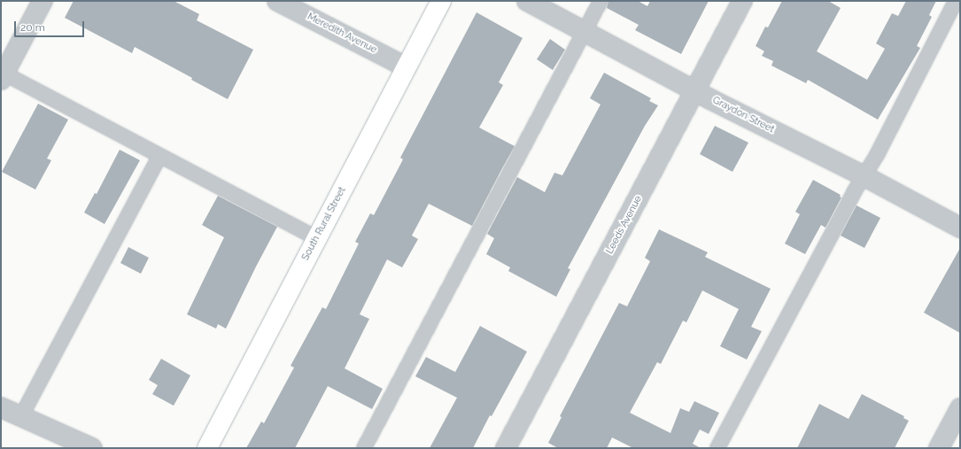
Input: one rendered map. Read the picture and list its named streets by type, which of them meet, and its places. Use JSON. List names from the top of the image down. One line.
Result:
{"streets":{"main road":["South Rural Street"],"street":["Meredith Avenue","Graydon Street","Leeds Avenue"]},"crossings":[["Meredith Avenue","South Rural Street"],["Graydon Street","Leeds Avenue"]],"scale_bar":"20 m"}
